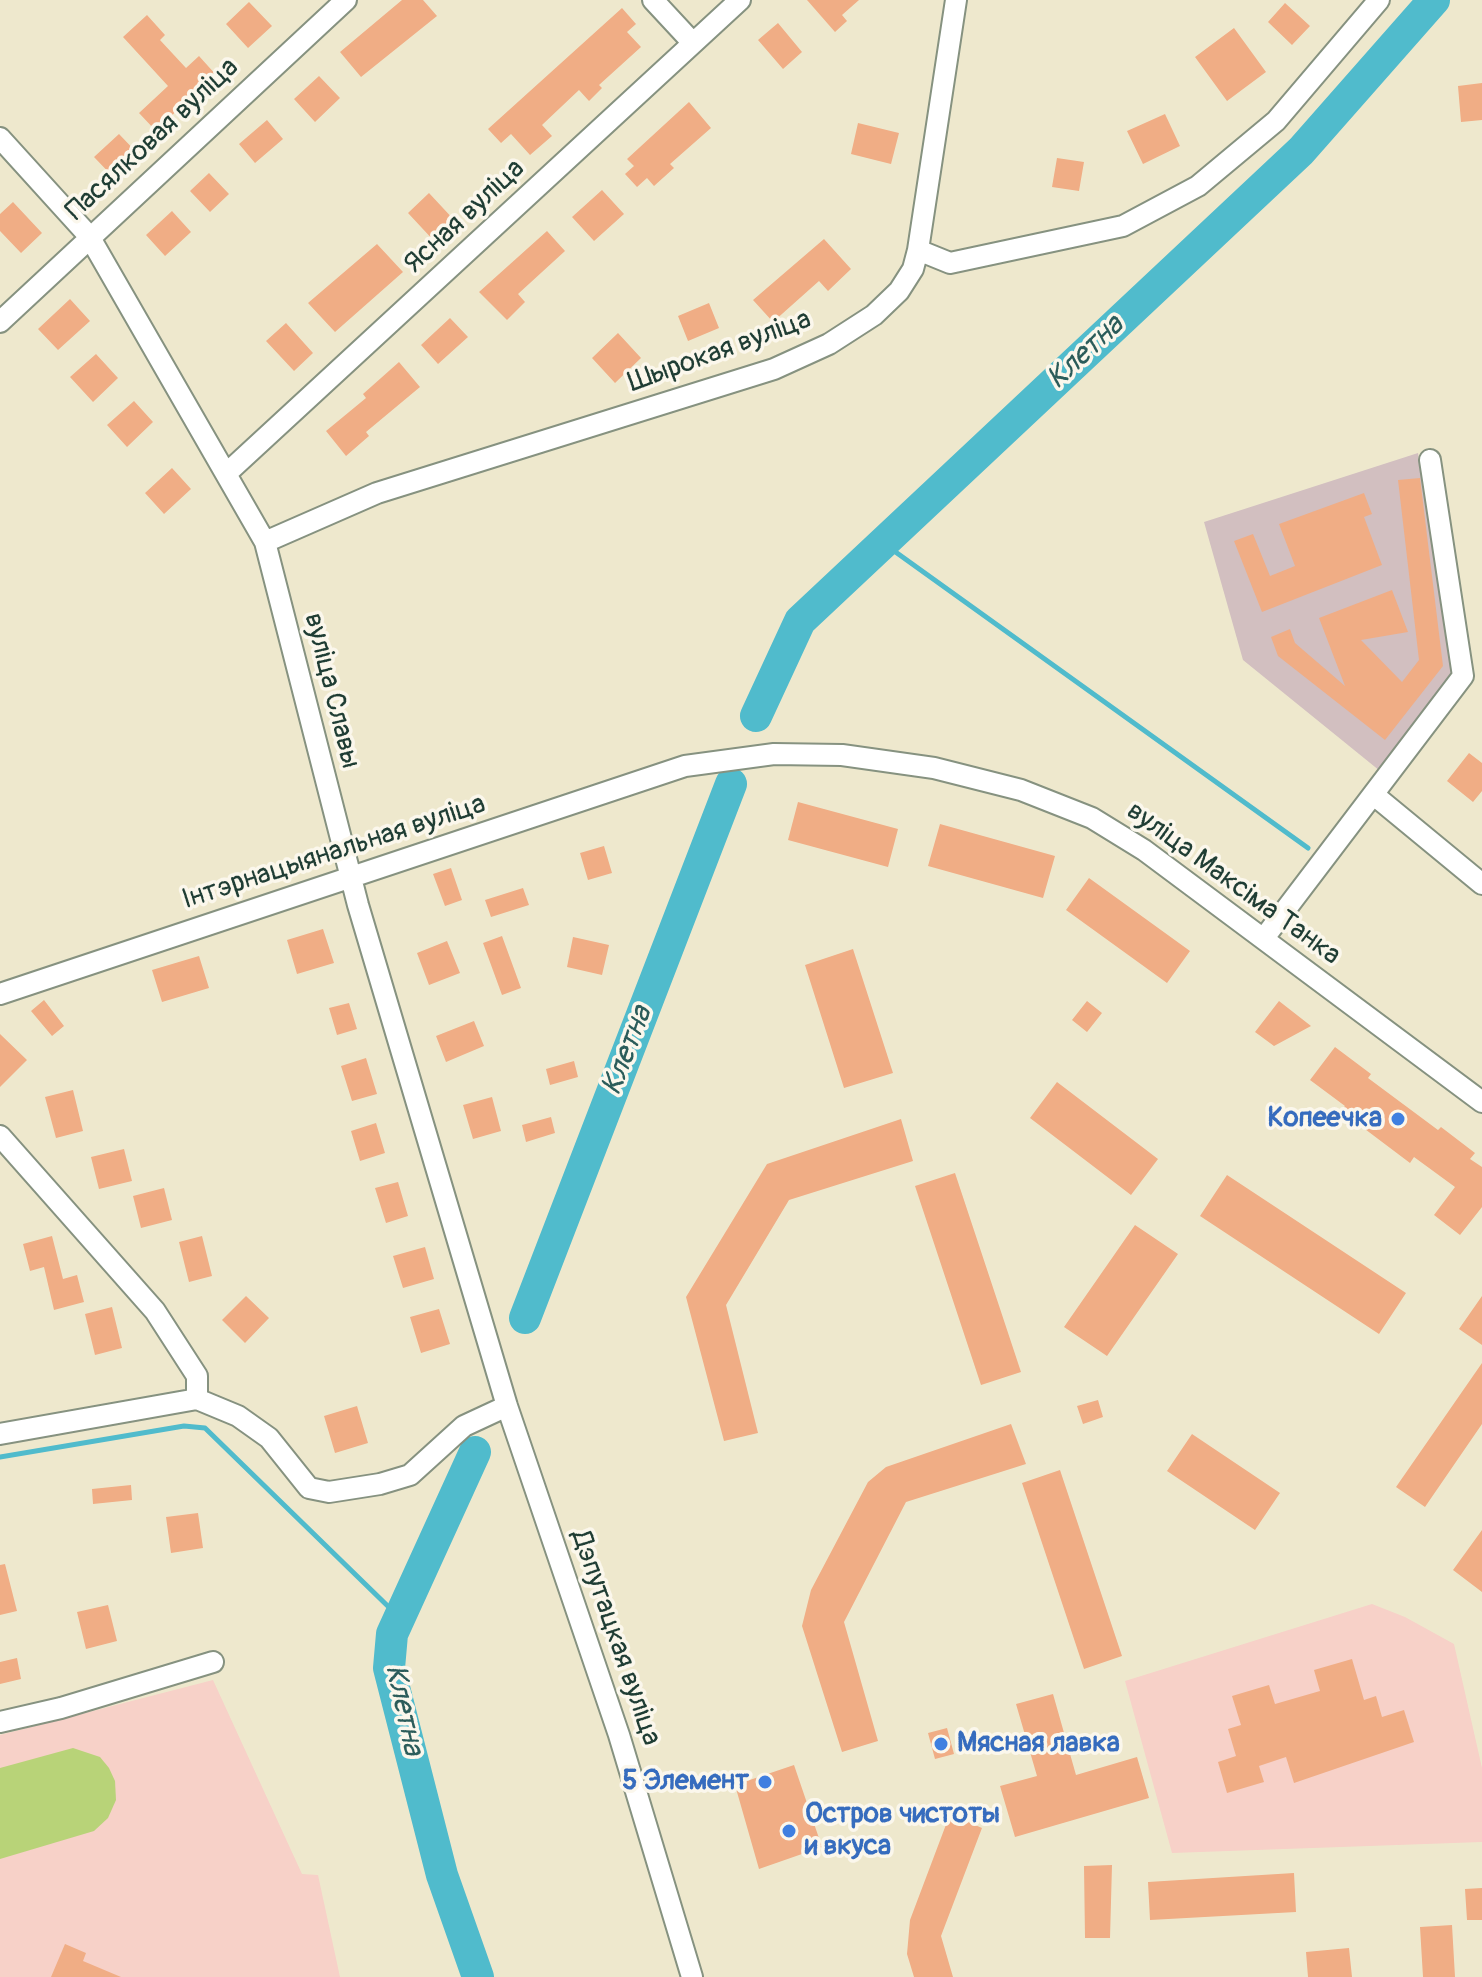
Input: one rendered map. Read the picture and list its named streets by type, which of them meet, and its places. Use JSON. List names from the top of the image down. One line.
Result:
{"streets":{"street":["Пасялковая вуліца","Ясная вуліца","Шырокая вуліца","вуліца Славы","Інтэрнацыянальная вуліца","вуліца Максіма Танка","Дэпутацкая вуліца"]},"crossings":[["Пасялковая вуліца","вуліца Славы"],["Ясная вуліца","вуліца Славы"],["Шырокая вуліца","вуліца Славы"],["вуліца Славы","Інтэрнацыянальная вуліца"],["вуліца Славы","Дэпутацкая вуліца"],["Інтэрнацыянальная вуліца","вуліца Максіма Танка"]],"water":["Клетна"],"places":["Копеечка","Мясная лавка","5 Элемент","Остров чистоты и вкуса"]}
